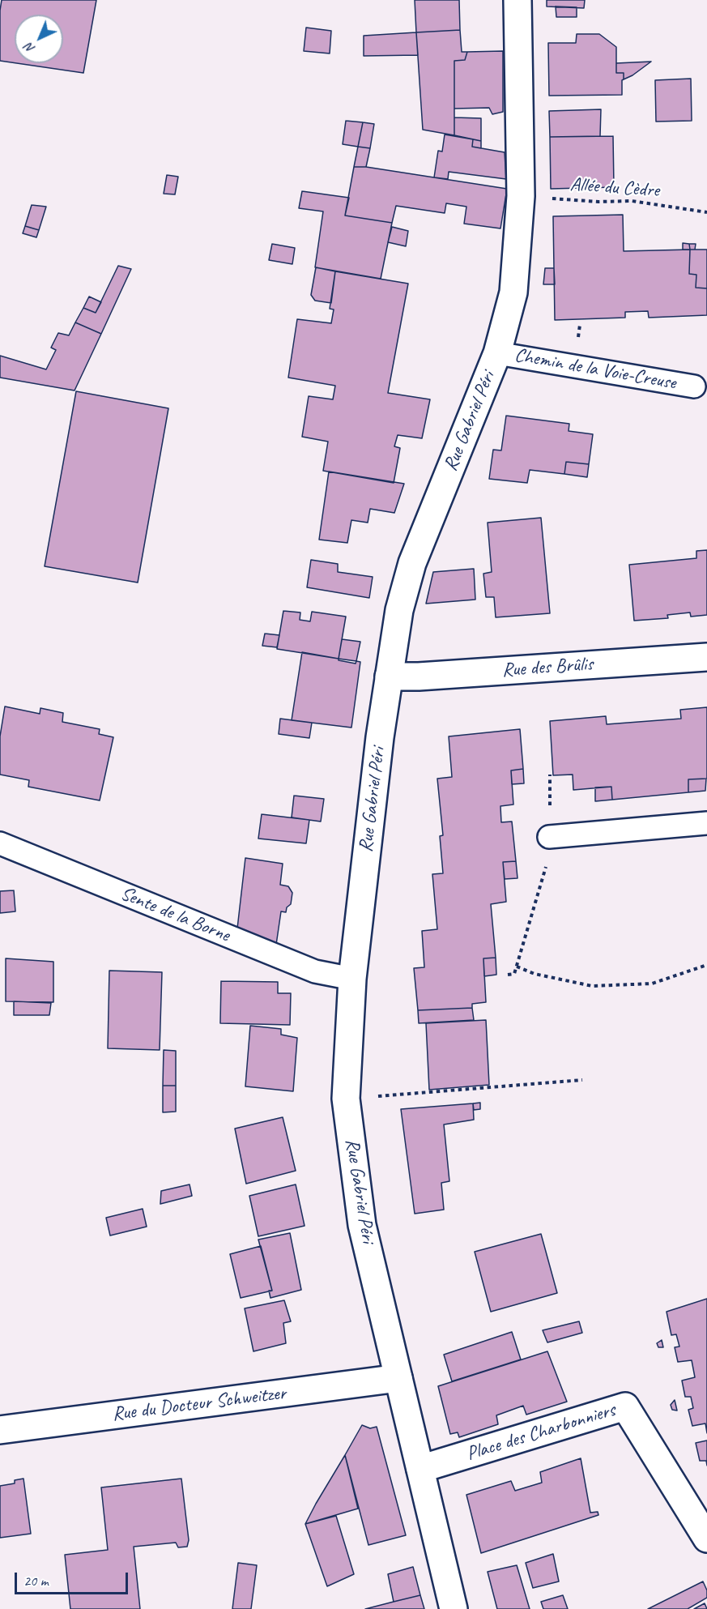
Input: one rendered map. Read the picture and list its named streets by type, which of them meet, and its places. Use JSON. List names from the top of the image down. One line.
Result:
{"streets":{"street":["Rue Gabriel Péri","Rue des Brûlis","Rue du Docteur Schweitzer","Place des Charbonniers"],"lane":["Chemin de la Voie-Creuse","Sente de la Borne"],"path":["Allée du Cèdre"]},"crossings":[["Allée du Cèdre","Rue Gabriel Péri"],["Chemin de la Voie-Creuse","Rue Gabriel Péri"],["Rue Gabriel Péri","Rue des Brûlis"],["Rue Gabriel Péri","Sente de la Borne"],["Rue Gabriel Péri","Rue du Docteur Schweitzer"],["Rue Gabriel Péri","Place des Charbonniers"]],"scale_bar":"20 m","north":"bottom left"}
